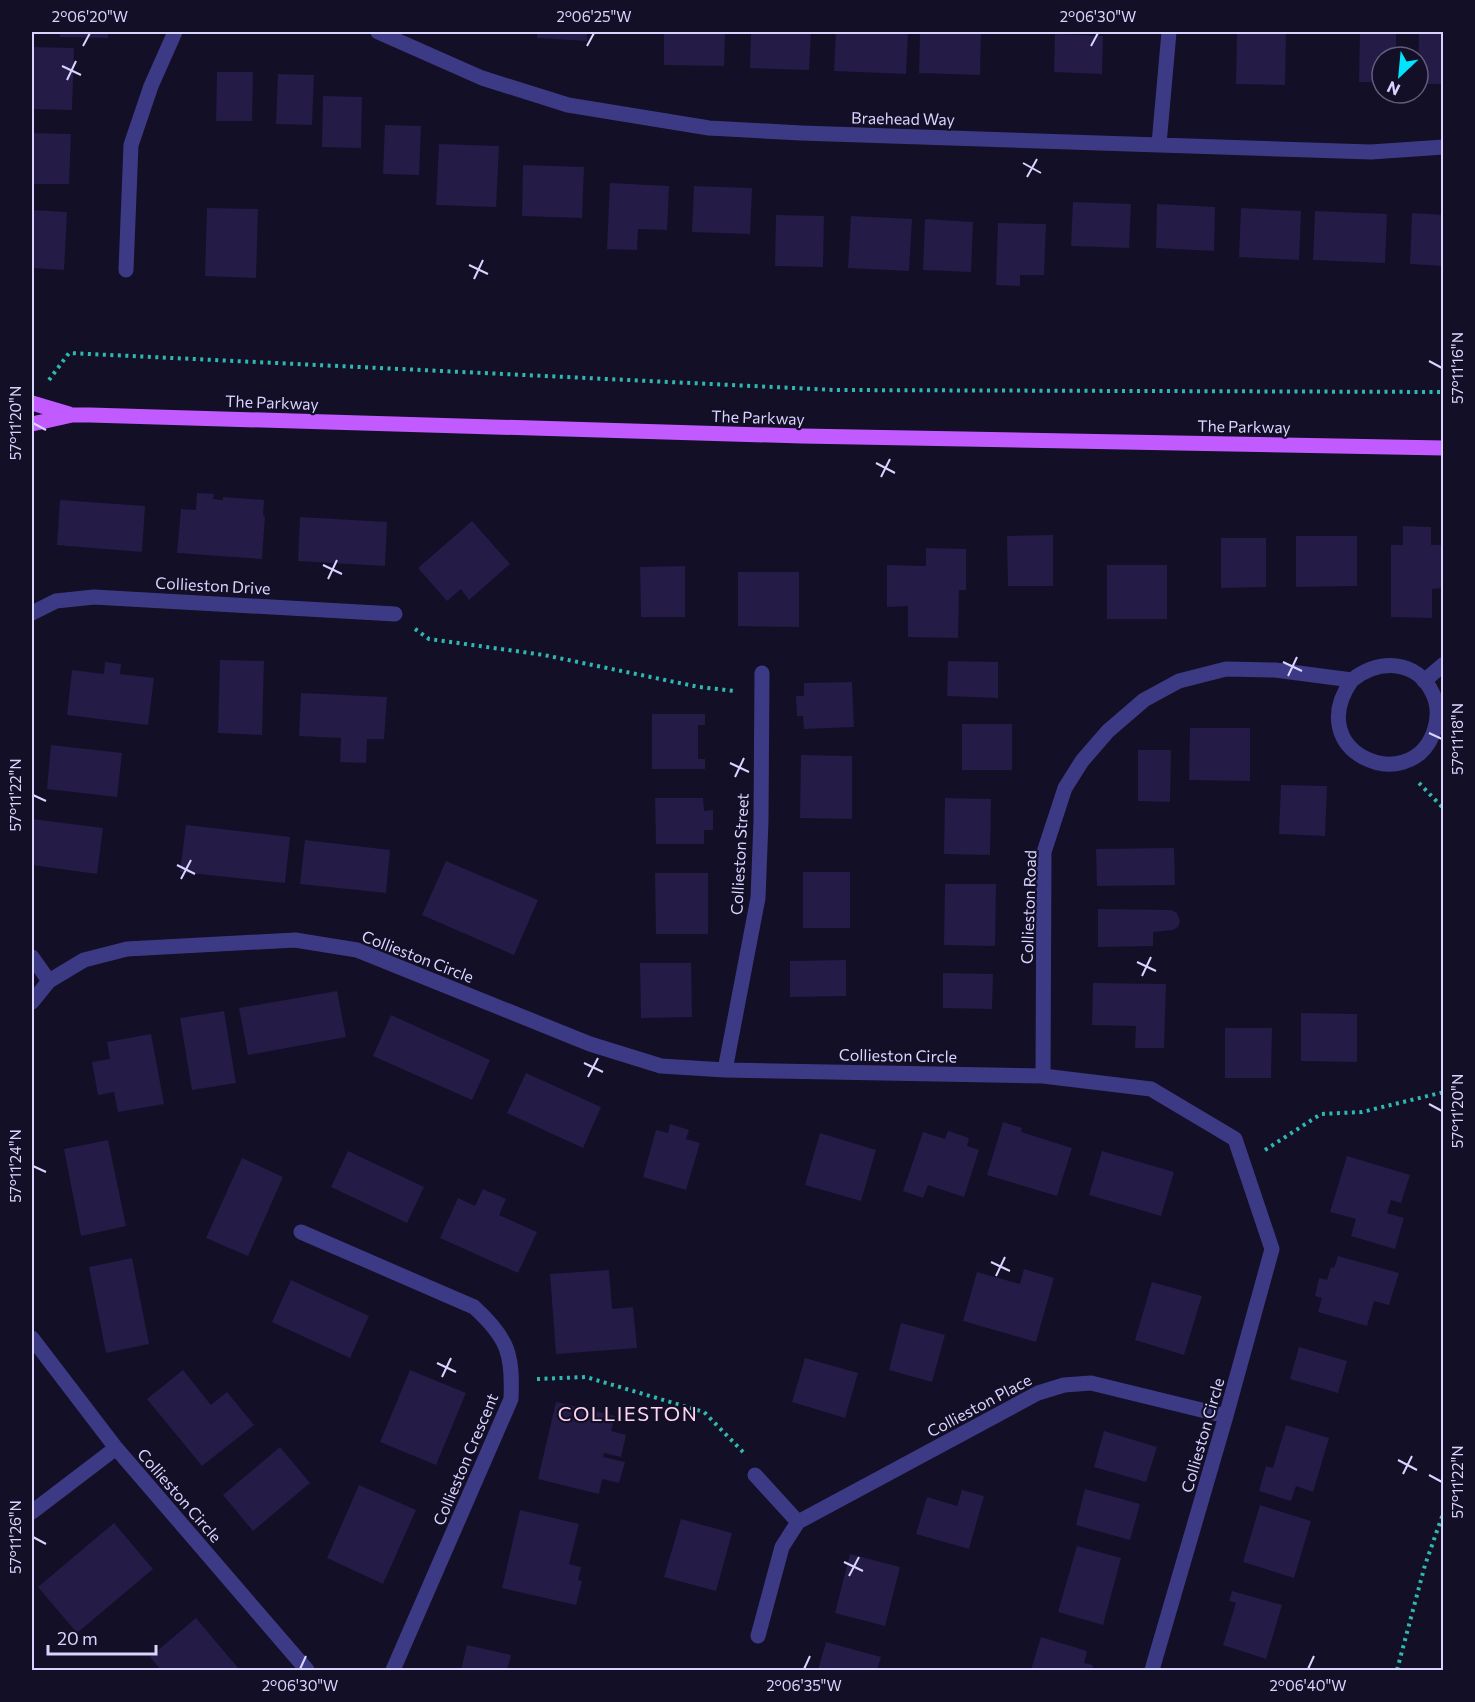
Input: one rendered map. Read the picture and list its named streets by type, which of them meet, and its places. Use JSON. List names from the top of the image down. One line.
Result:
{"streets":{"main road":["The Parkway"],"street":["Braehead Way","Collieston Drive","Collieston Street","Collieston Road","Collieston Circle","Collieston Place","Collieston Crescent"]},"crossings":[["Collieston Street","Collieston Circle"],["Collieston Road","Collieston Circle"],["Collieston Circle","Collieston Place"]],"districts":["COLLIESTON"],"scale_bar":"20 m","north":"bottom left","coordinates":["2°06'20\"W","2°06'25\"W","2°06'30\"W","57°11'16\"N","57°11'20\"N","57°11'18\"N","57°11'22\"N","57°11'24\"N","57°11'26\"N","2°06'35\"W","2°06'40\"W"]}
